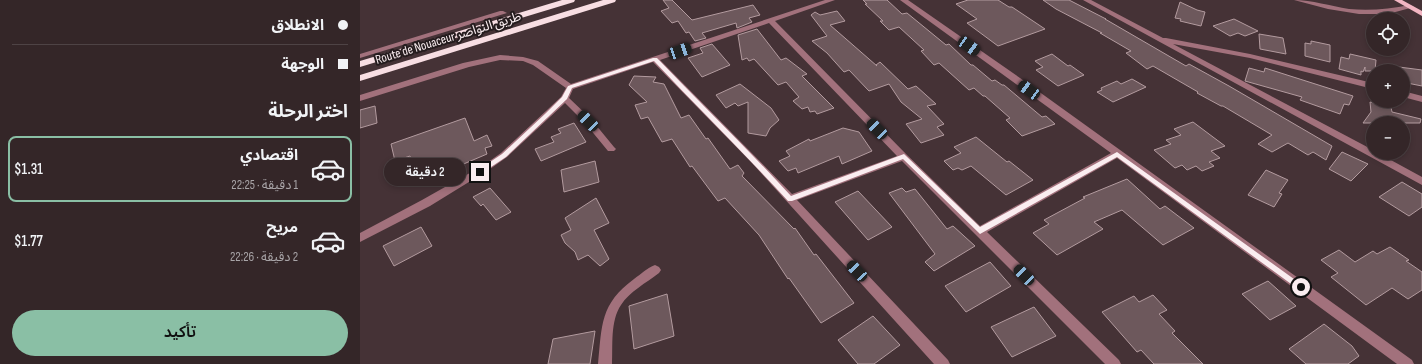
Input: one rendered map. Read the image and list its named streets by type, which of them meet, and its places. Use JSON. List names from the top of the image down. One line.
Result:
{"streets":{"highway":["Route de Nouaceur طريق النواصر"]},"page":{"banner":["الانطلاق","الوجهة"],"map_buttons":["+","−"],"heading":"اختر الرحلة","list":[{"name":"اقتصادي","note":"1 دقيقة · 22:25","value":"$1.31"},{"name":"مريح","note":"2 دقيقة · 22:26","value":"$1.77"}],"bubble":"2 دقيقة","buttons":"تأكيد"}}
